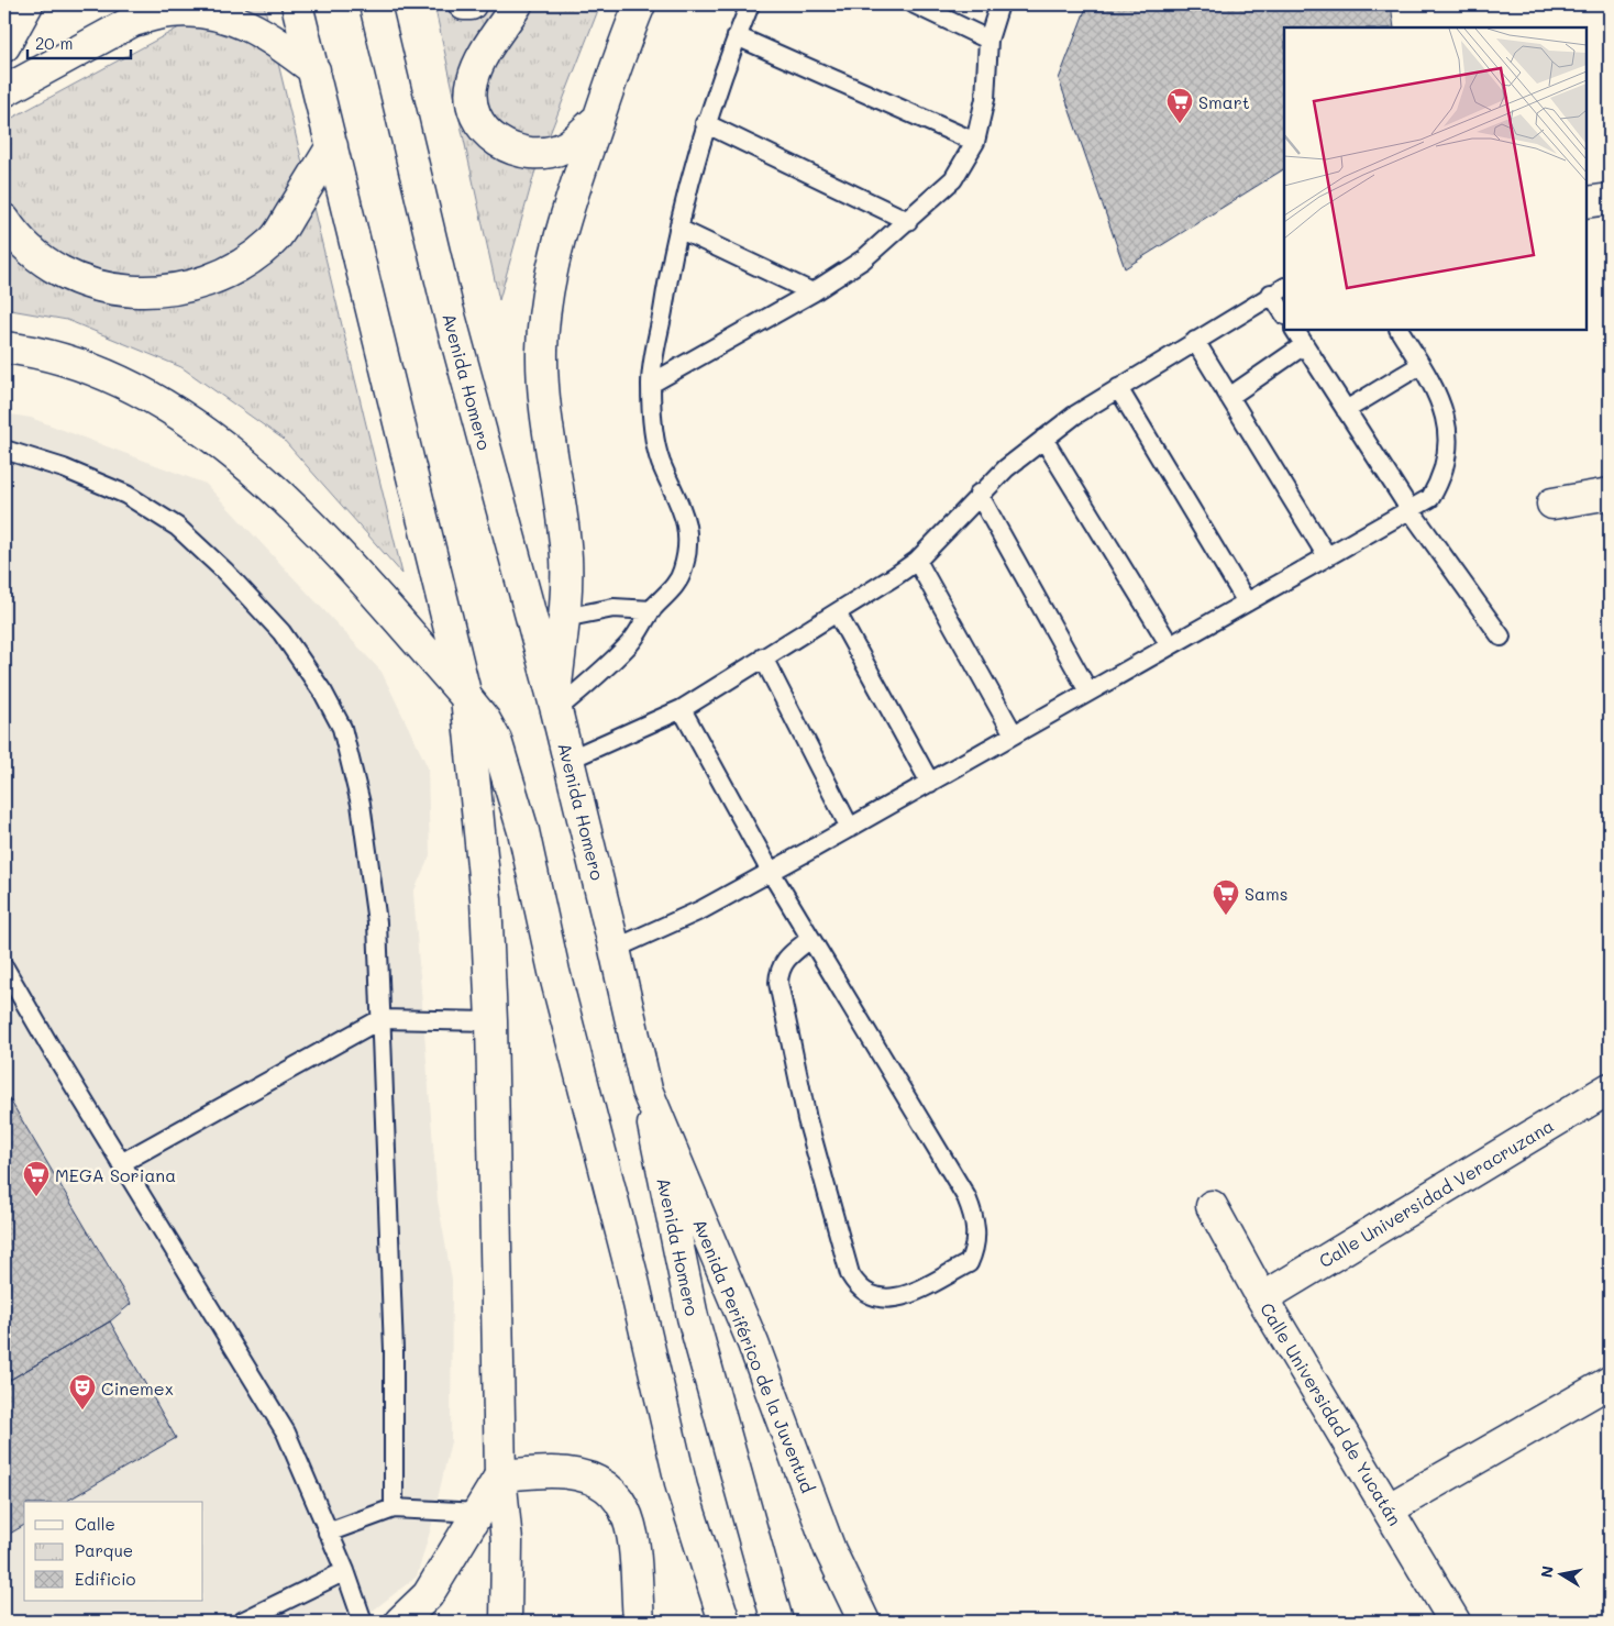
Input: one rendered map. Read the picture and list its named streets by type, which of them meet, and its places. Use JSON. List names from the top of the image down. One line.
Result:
{"streets":{"main road":["Avenida Homero","Calle Universidad Veracruzana","Avenida Periférico de la Juventud","Calle Universidad de Yucatán"]},"crossings":[["Avenida Homero","Avenida Periférico de la Juventud"],["Calle Universidad Veracruzana","Calle Universidad de Yucatán"]],"places":{"supermarket":["Smart","Sams","MEGA Soriana"],"theatre":["Cinemex"]},"legend":["Calle","Parque","Edificio"],"scale_bar":"20 m","north":"left"}
